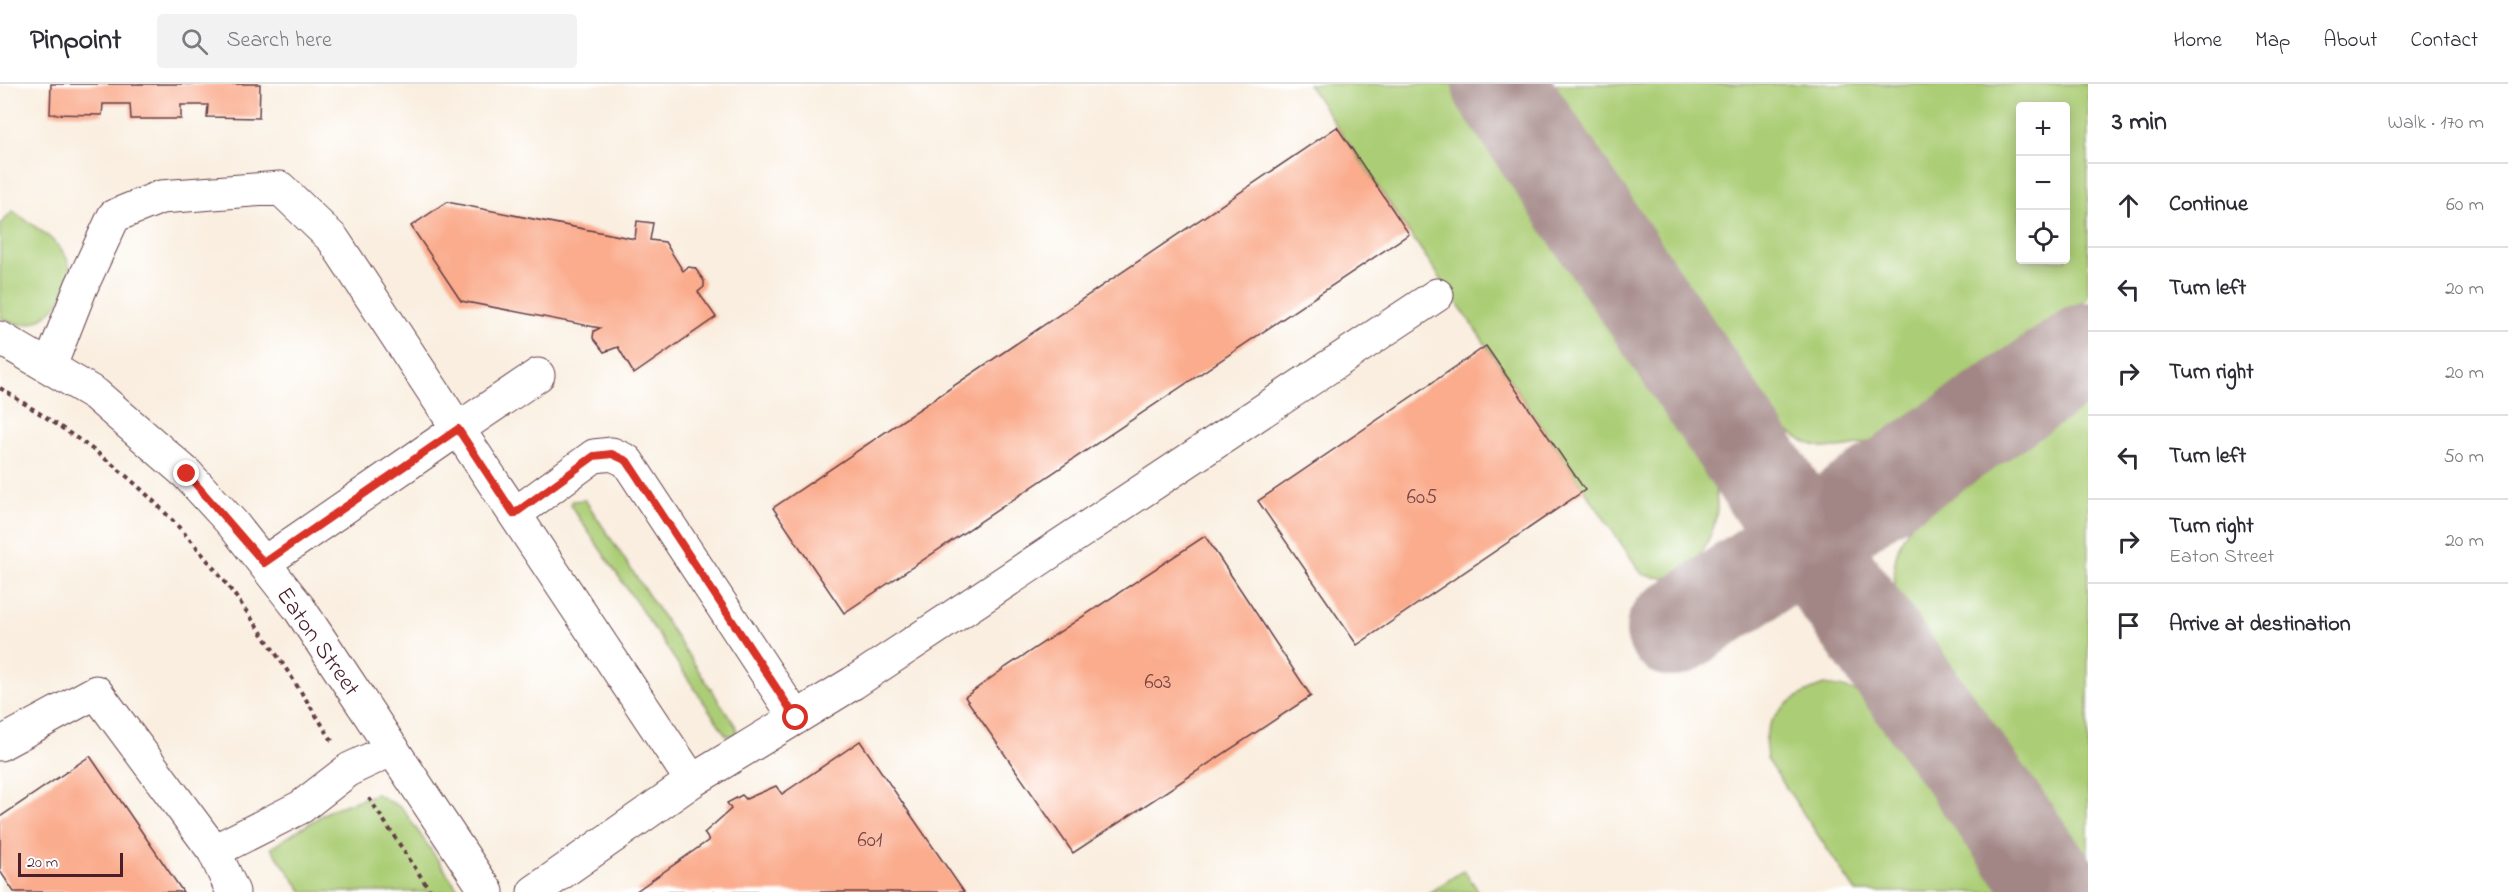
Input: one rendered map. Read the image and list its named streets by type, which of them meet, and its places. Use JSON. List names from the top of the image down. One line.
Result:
{"streets":{"street":["Eaton Street"]},"house_numbers":["605","603","601"],"scale_bar":"20 m","page":{"header":"Pinpoint","search":"Search here","nav":["Home","Map","About","Contact"],"heading":["3 min","Walk · 170 m"],"map_buttons":["+","−"],"list":[["Continue","60 m"],["Turn left","20 m"],["Turn right","20 m"],["Turn left","50 m"],["Turn right","Eaton Street","20 m"],"Arrive at destination"],"scale":"20 m"}}
